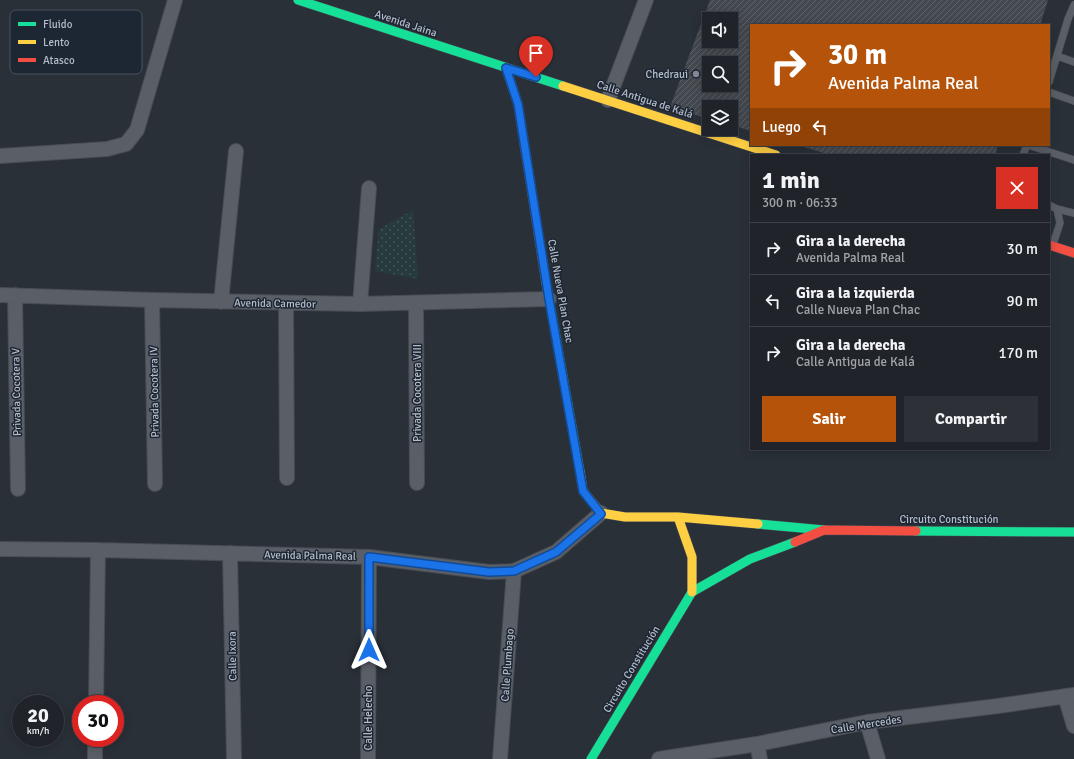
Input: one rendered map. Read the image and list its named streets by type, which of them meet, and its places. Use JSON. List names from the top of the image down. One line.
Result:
{"streets":{"main road":["Avenida Jaina","Calle Antigua de Kalá","Calle Nueva Plan Chac","Circuito Constitución"],"street":["Avenida Camedor","Privada Cocotera V","Privada Cocotera IV","Privada Cocotera VIII","Avenida Palma Real","Calle Ixora","Calle Plumbago","Calle Helecho","Calle Mercedes"]},"crossings":[["Avenida Jaina","Calle Antigua de Kalá"],["Avenida Jaina","Calle Nueva Plan Chac"],["Calle Antigua de Kalá","Calle Nueva Plan Chac"],["Calle Nueva Plan Chac","Avenida Camedor"],["Calle Nueva Plan Chac","Circuito Constitución"],["Calle Nueva Plan Chac","Avenida Palma Real"],["Avenida Camedor","Privada Cocotera V"],["Avenida Camedor","Privada Cocotera IV"],["Avenida Camedor","Privada Cocotera VIII"],["Circuito Constitución","Avenida Palma Real"],["Avenida Palma Real","Calle Ixora"],["Avenida Palma Real","Calle Plumbago"],["Avenida Palma Real","Calle Helecho"]],"places":["Chedraui"],"legend":["Fluido","Lento","Atasco"],"page":{"turn":["30 m","Avenida Palma Real"],"then":"Luego","heading":["1 min","300 m · 06:33"],"list":[{"name":"Gira a la derecha","note":"Avenida Palma Real","value":"30 m"},{"name":"Gira a la izquierda","note":"Calle Nueva Plan Chac","value":"90 m"},{"name":"Gira a la derecha","note":"Calle Antigua de Kalá","value":"170 m"}],"buttons":["Salir","Compartir"],"speed":"20 km/h","limit":"30"}}
